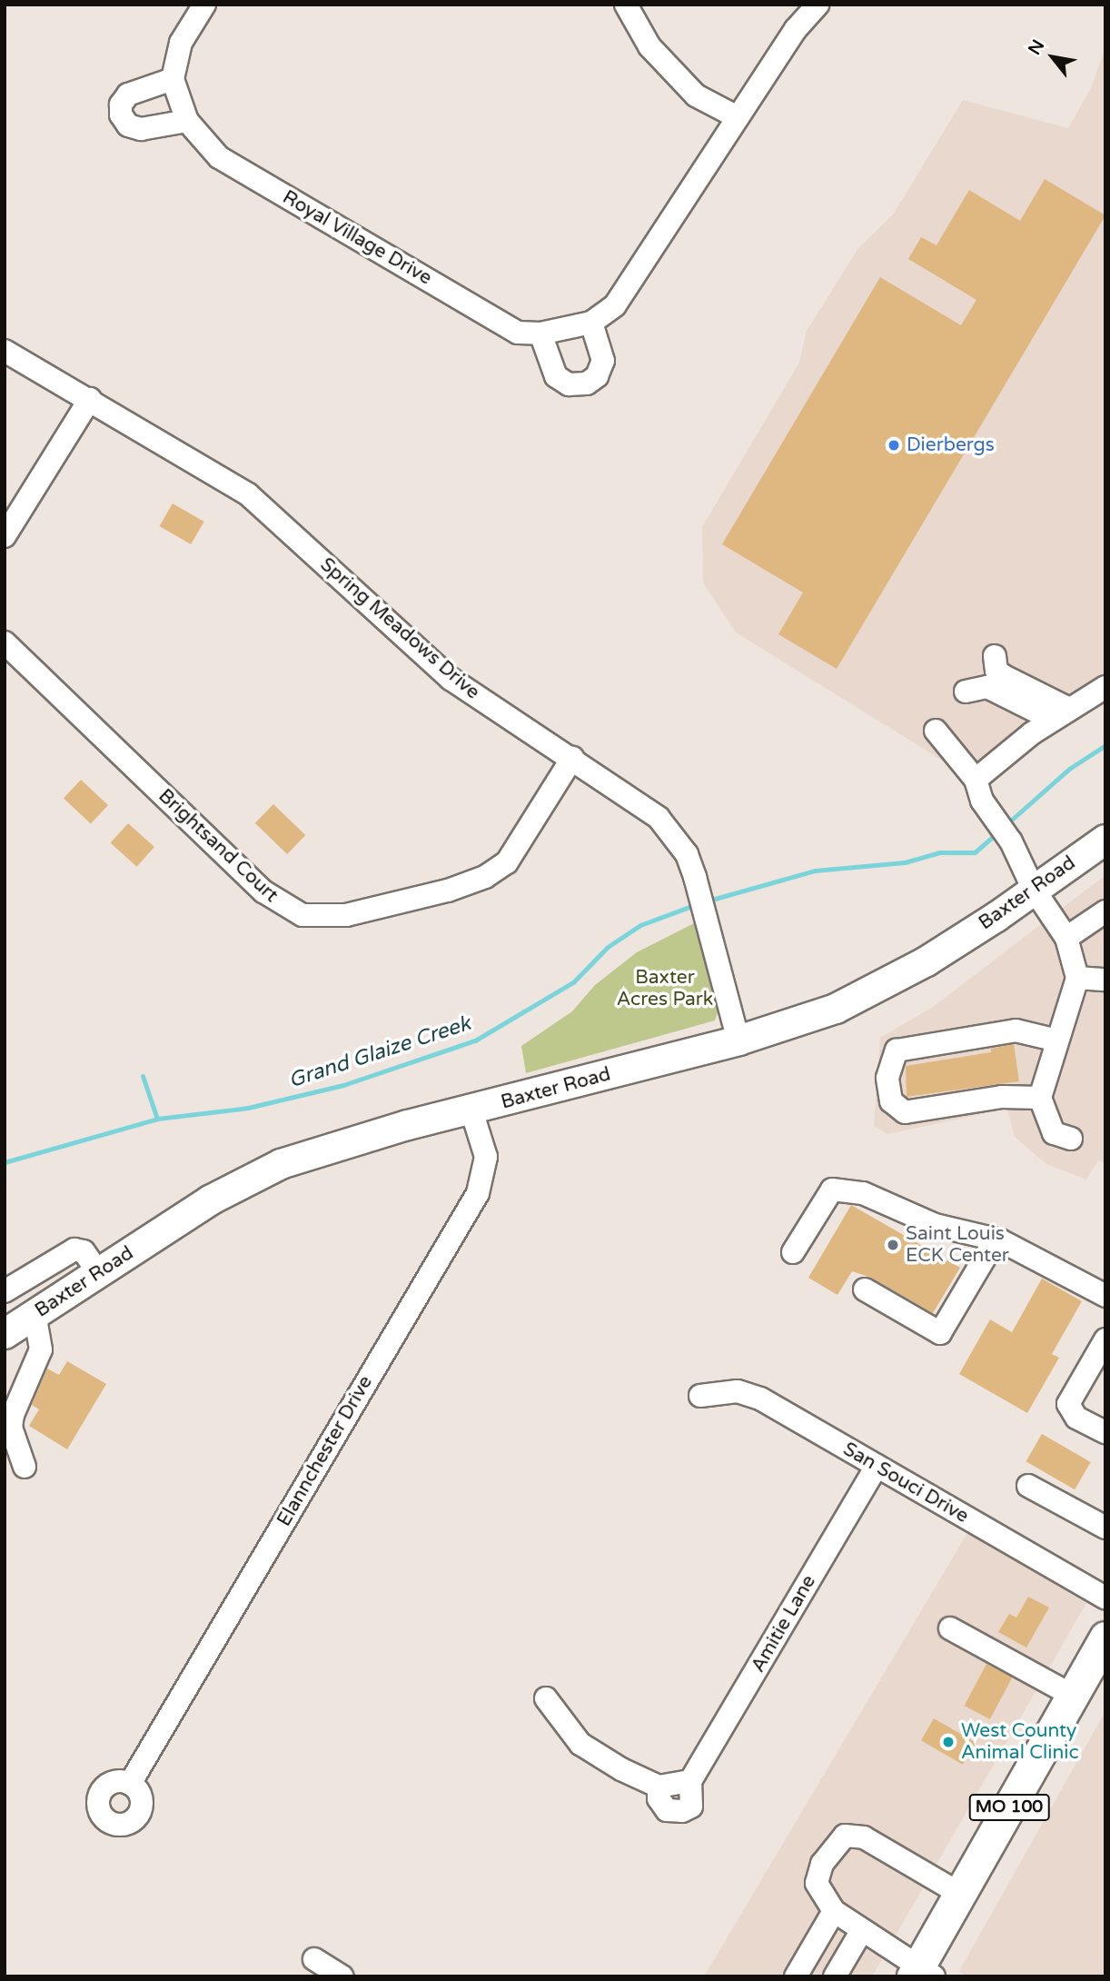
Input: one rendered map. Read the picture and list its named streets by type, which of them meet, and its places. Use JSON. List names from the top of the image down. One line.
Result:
{"streets":{"highway":["MO 100"],"main road":["Baxter Road"],"street":["Royal Village Drive","Spring Meadows Drive","Brightsand Court","Elannchester Drive","San Souci Drive","Amitie Lane"]},"crossings":[["Spring Meadows Drive","Brightsand Court"],["Spring Meadows Drive","Baxter Road"],["Baxter Road","Elannchester Drive"],["San Souci Drive","Amitie Lane"]],"water":["Grand Glaize Creek"],"parks":["Baxter Acres Park"],"places":["Dierbergs","Saint Louis ECK Center","West County Animal Clinic"],"north":"top left"}
